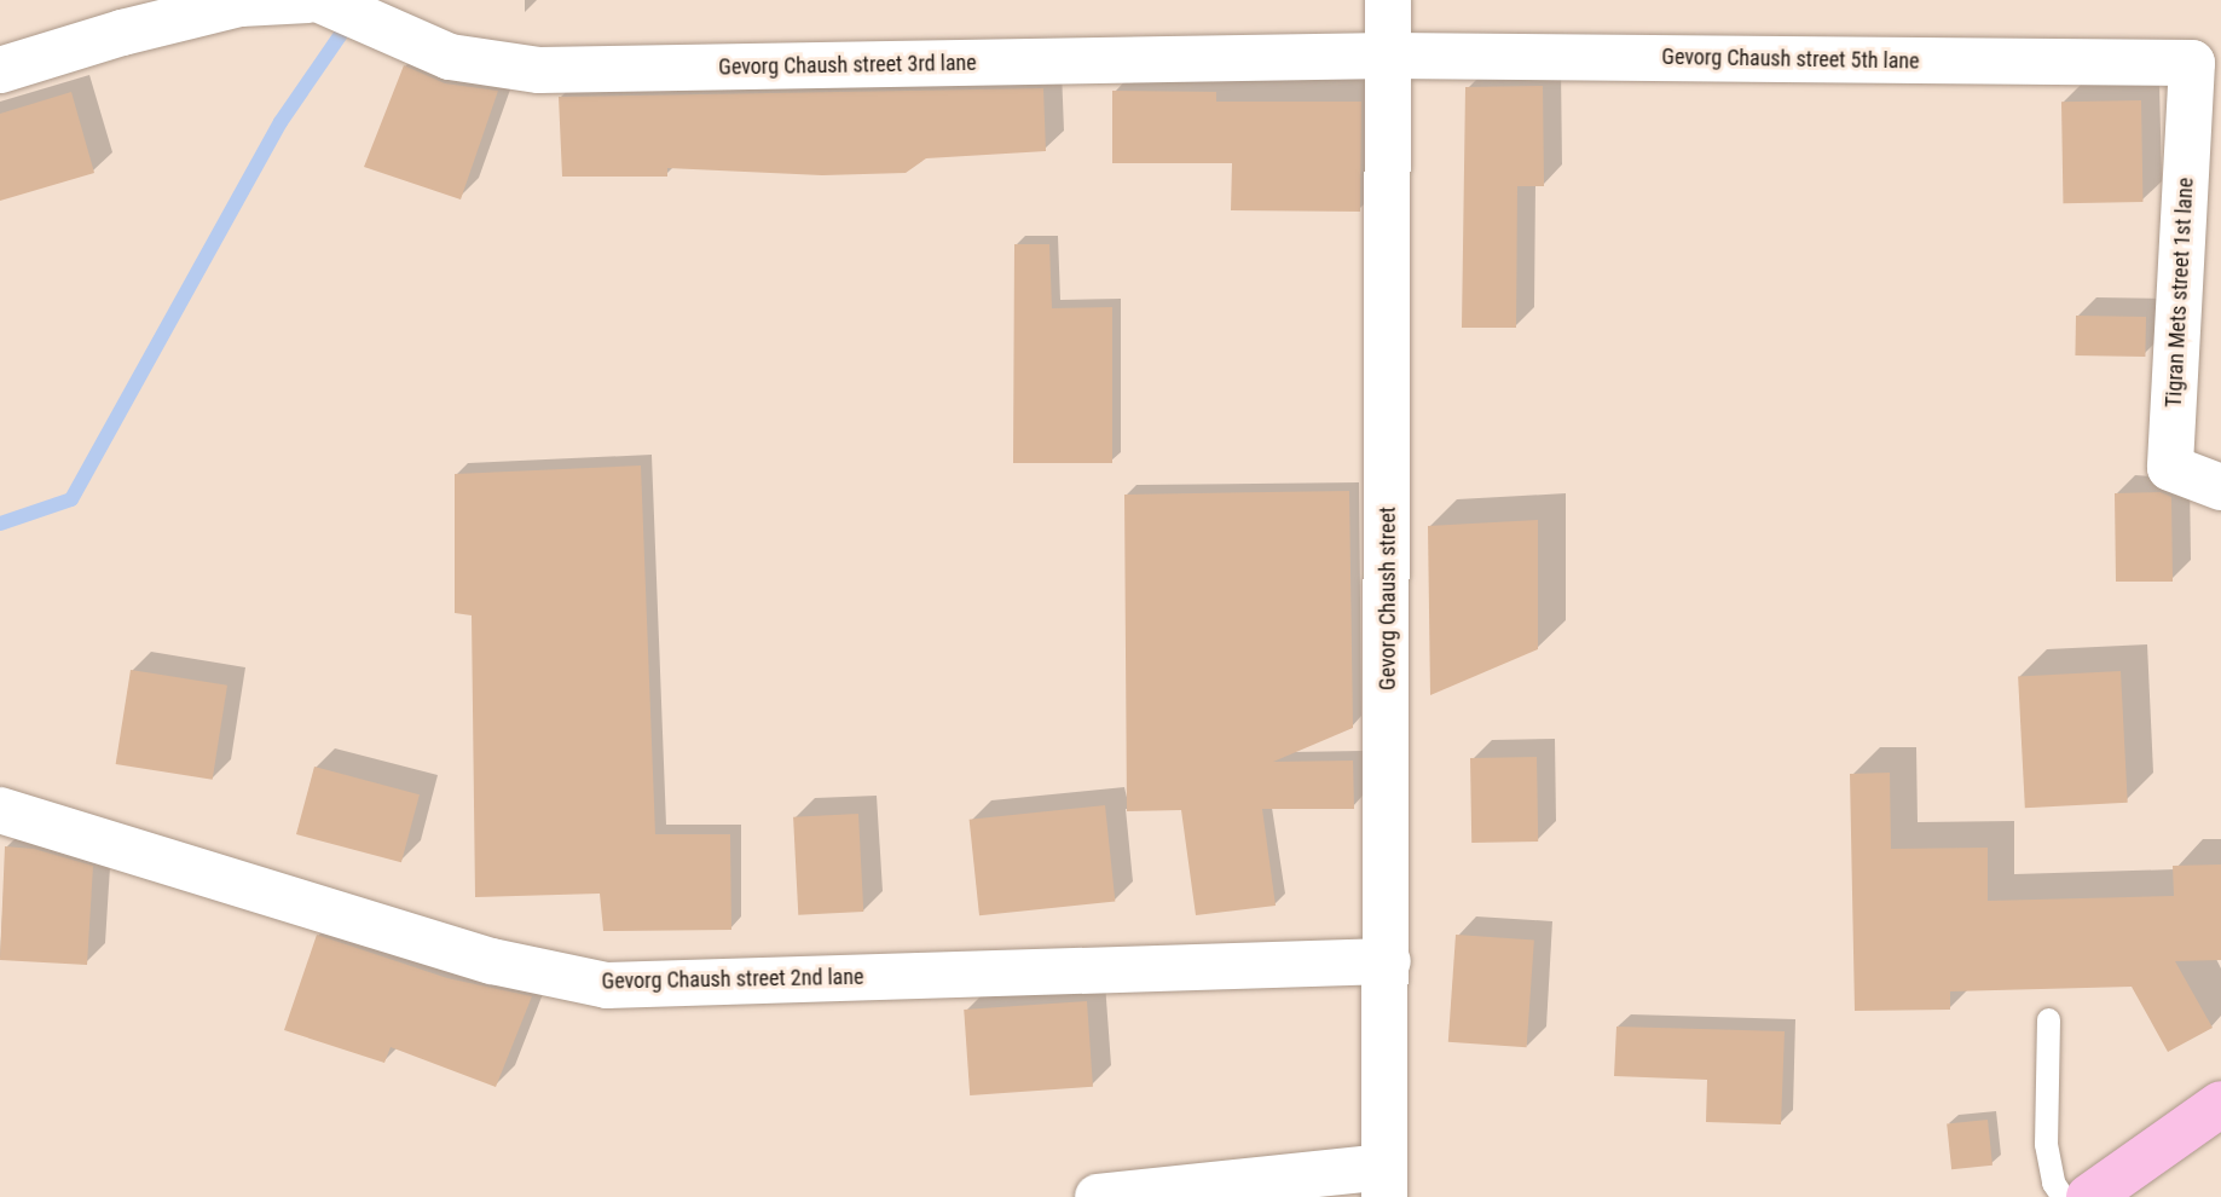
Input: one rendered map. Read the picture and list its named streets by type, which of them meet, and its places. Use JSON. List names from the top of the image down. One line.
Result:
{"streets":{"street":["Gevorg Chaush street 5th lane","Gevorg Chaush street 3rd lane","Tigran Mets street 1st lane","Gevorg Chaush street","Gevorg Chaush street 2nd lane"]},"crossings":[["Gevorg Chaush street 5th lane","Gevorg Chaush street 3rd lane"],["Gevorg Chaush street 5th lane","Tigran Mets street 1st lane"],["Gevorg Chaush street 5th lane","Gevorg Chaush street"],["Gevorg Chaush street 3rd lane","Gevorg Chaush street"],["Gevorg Chaush street","Gevorg Chaush street 2nd lane"]]}
